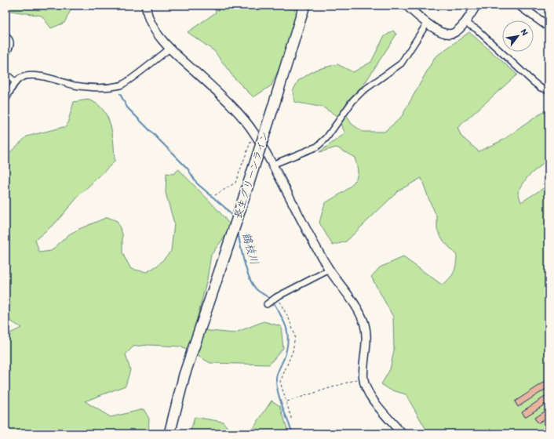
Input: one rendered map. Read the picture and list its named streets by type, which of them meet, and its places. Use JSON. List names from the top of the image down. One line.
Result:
{"streets":{"highway":["長生グリーンライン"]},"water":["鶴枝川"],"north":"top right"}
